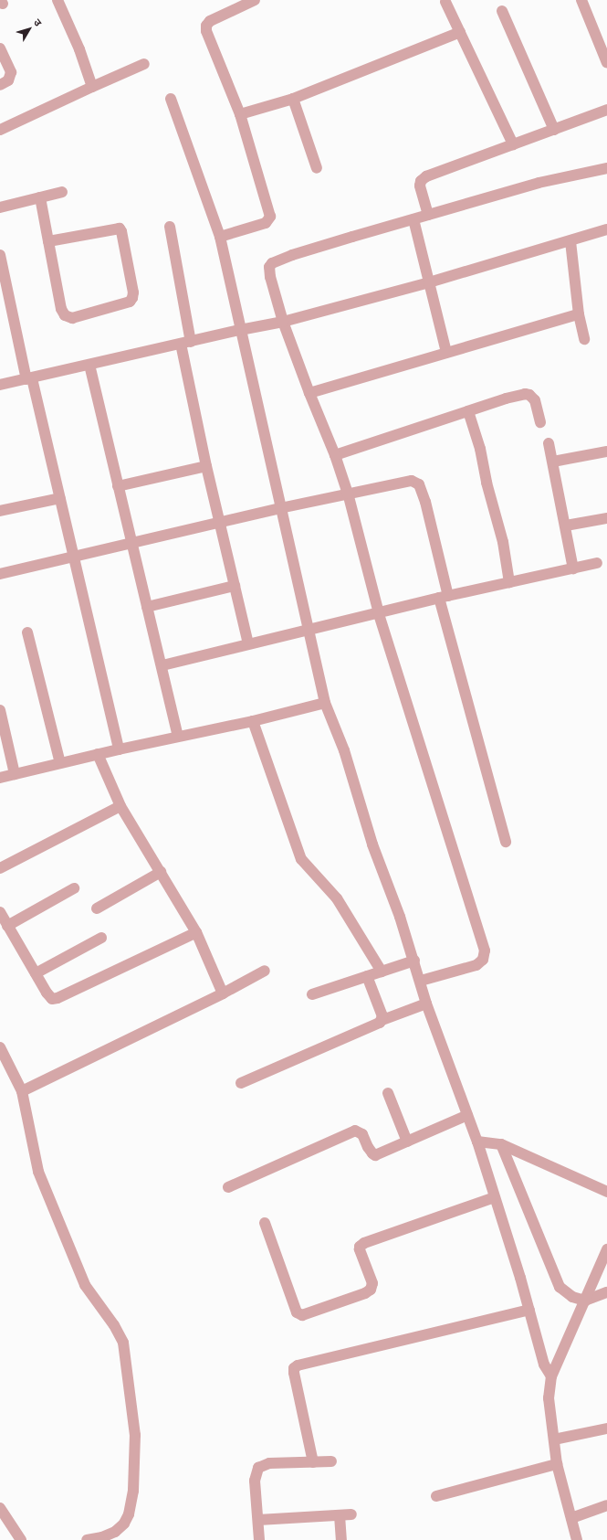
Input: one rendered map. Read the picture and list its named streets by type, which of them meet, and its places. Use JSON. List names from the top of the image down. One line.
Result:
{"north":"top right"}
